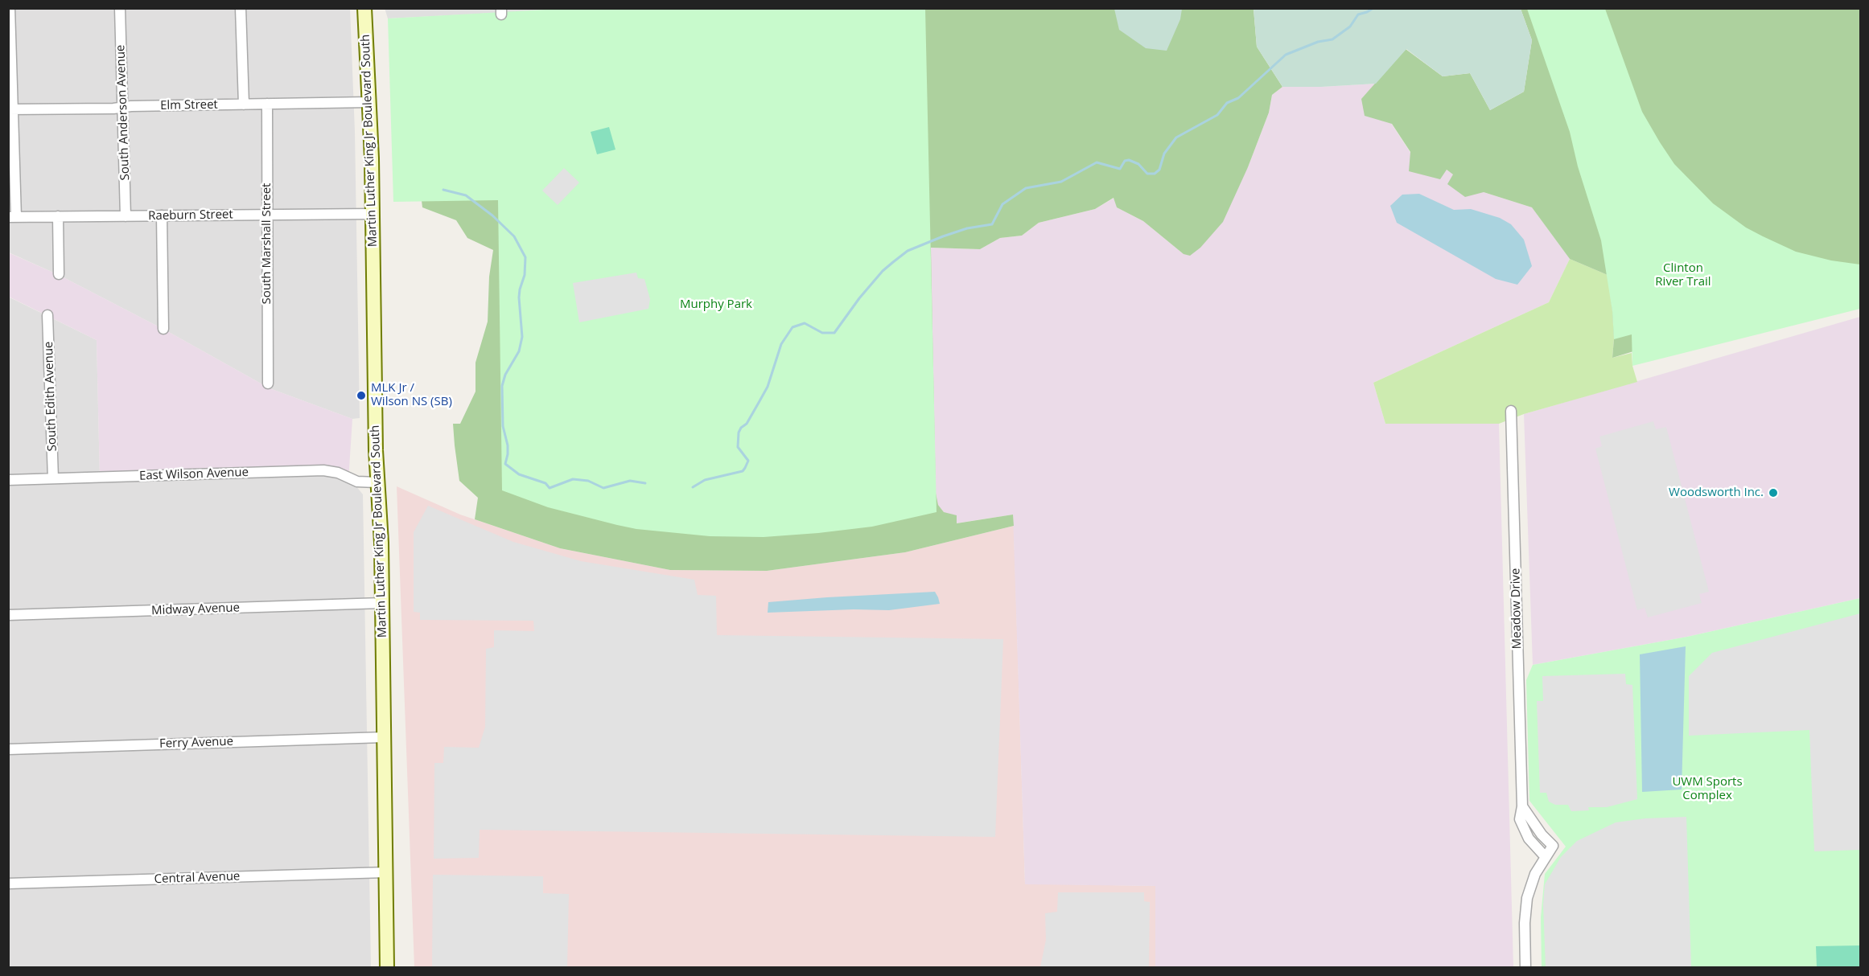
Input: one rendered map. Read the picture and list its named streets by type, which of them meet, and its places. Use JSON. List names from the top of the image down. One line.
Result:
{"streets":{"main road":["Martin Luther King Jr Boulevard South"],"street":["Elm Street","South Anderson Avenue","Raeburn Street","South Marshall Street","South Edith Avenue","East Wilson Avenue","Meadow Drive","Midway Avenue","Ferry Avenue","Central Avenue"]},"crossings":[["Elm Street","South Anderson Avenue"],["Elm Street","Martin Luther King Jr Boulevard South"],["Elm Street","South Marshall Street"],["South Anderson Avenue","Raeburn Street"],["Martin Luther King Jr Boulevard South","Raeburn Street"],["Martin Luther King Jr Boulevard South","East Wilson Avenue"],["Martin Luther King Jr Boulevard South","Midway Avenue"],["Martin Luther King Jr Boulevard South","Ferry Avenue"],["Martin Luther King Jr Boulevard South","Central Avenue"],["Raeburn Street","South Marshall Street"],["South Edith Avenue","East Wilson Avenue"]],"parks":["Clinton River Trail","Murphy Park","UWM Sports Complex"],"places":["MLK Jr / Wilson NS (SB)","Woodsworth Inc."]}
